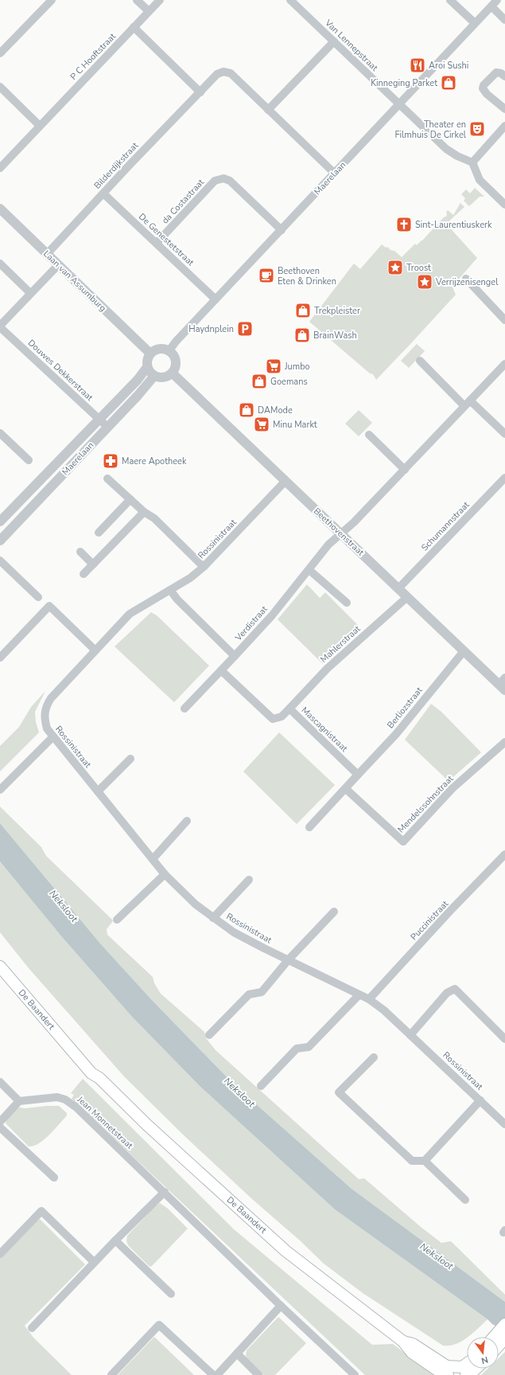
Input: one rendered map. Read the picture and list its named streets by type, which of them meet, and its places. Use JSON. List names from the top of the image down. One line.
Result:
{"streets":{"main road":["De Baandert"],"street":["Van Lennepstraat","P C Hooftstraat","Bilderdijkstraat","Maerelaan","da Costastraat","De Genestetstraat","Laan van Assumburg","Douwes Dekkerstraat","Schumannstraat","Beethovenstraat","Rossinistraat","Verdistraat","Mahlerstraat","Berliozstraat","Mascagnistraat","Mendelssohnstraat","Puccinistraat","Jean Monnetstraat"]},"crossings":[["Van Lennepstraat","Maerelaan"],["Bilderdijkstraat","Maerelaan"],["Bilderdijkstraat","De Genestetstraat"],["Bilderdijkstraat","Laan van Assumburg"],["Maerelaan","da Costastraat"],["Maerelaan","De Genestetstraat"],["Maerelaan","Laan van Assumburg"],["Maerelaan","Douwes Dekkerstraat"],["Maerelaan","Beethovenstraat"],["da Costastraat","De Genestetstraat"],["Laan van Assumburg","Beethovenstraat"],["Schumannstraat","Beethovenstraat"],["Beethovenstraat","Rossinistraat"],["Beethovenstraat","Verdistraat"],["Beethovenstraat","Mahlerstraat"],["Beethovenstraat","Berliozstraat"],["Rossinistraat","Verdistraat"],["Rossinistraat","Puccinistraat"],["Mahlerstraat","Mascagnistraat"],["Berliozstraat","Mascagnistraat"]],"water":["Neksloot"],"places":{"restaurant":["Aroi Sushi"],"shop":["Kinneging Parket","Trekpleister","BrainWash","Goemans","DAMode"],"theatre":["Theater en Filmhuis De Cirkel"],"church":["Sint-Laurentiuskerk"],"place":["Troost","Verrijzenisengel"],"cafe":["Beethoven Eten & Drinken"],"parking":["Haydnplein"],"supermarket":["Jumbo","Minu Markt"],"pharmacy":["Maere Apotheek"]},"north":"bottom"}
